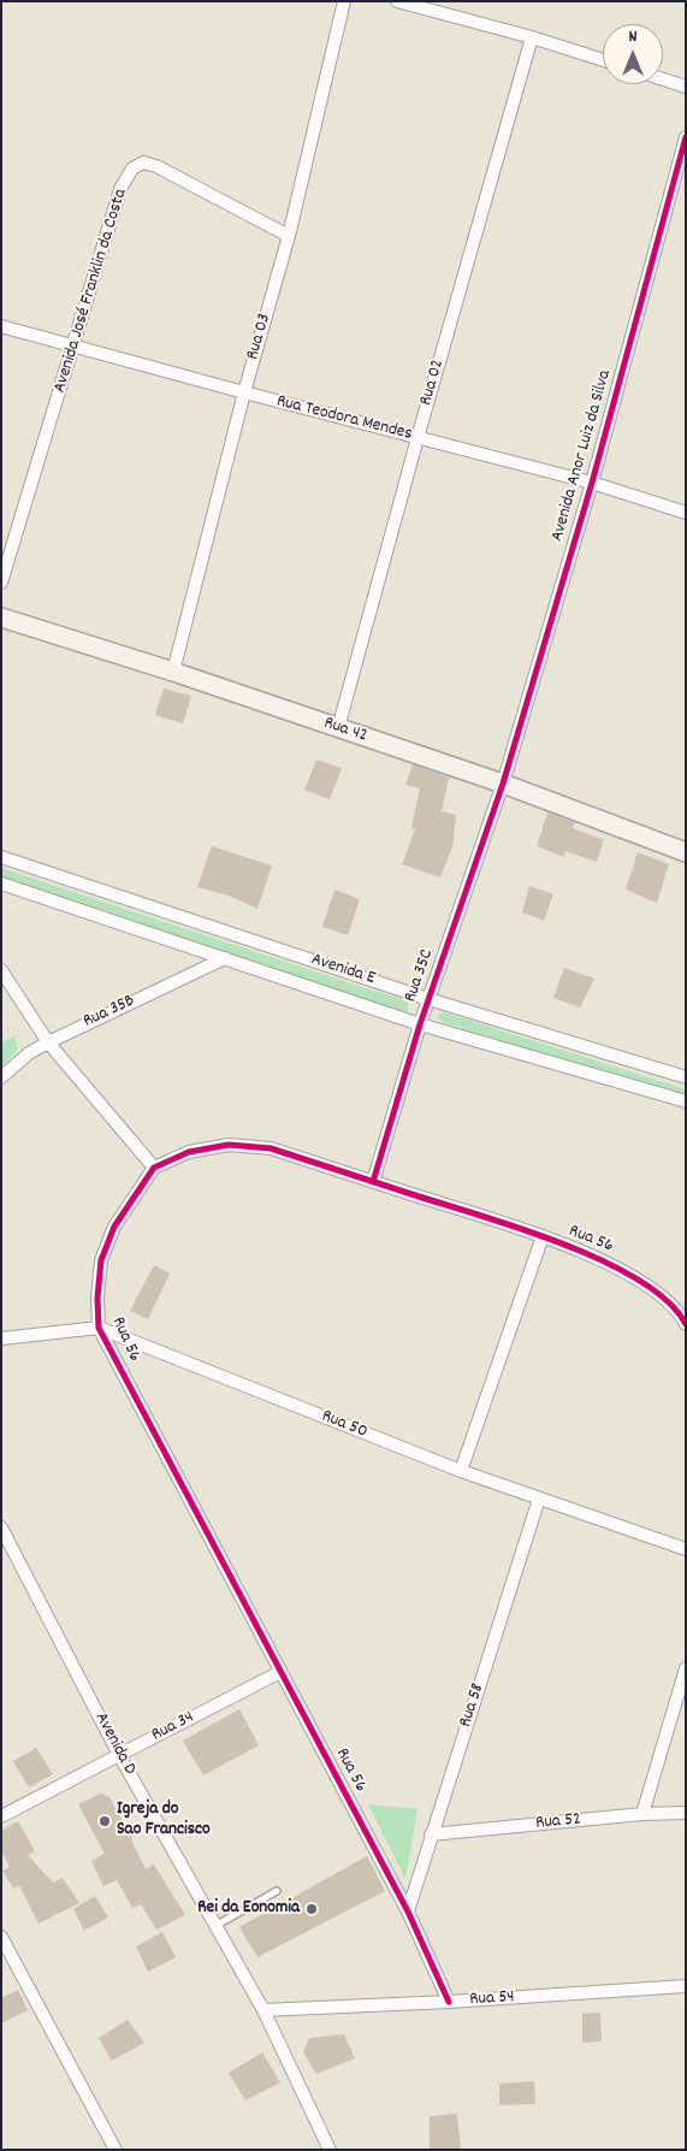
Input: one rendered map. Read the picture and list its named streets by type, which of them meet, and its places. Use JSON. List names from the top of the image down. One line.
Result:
{"streets":{"street":["Avenida José Franklin da Costa","Rua 03","Rua 02","Rua Teodora Mendes","Avenida Anor Luiz da Silva","Rua 42","Avenida E","Rua 35C","Rua 35B","Rua 56","Rua 50","Rua 58","Rua 34","Avenida D","Rua 52","Rua 54"]},"crossings":[["Avenida José Franklin da Costa","Rua 03"],["Avenida José Franklin da Costa","Rua Teodora Mendes"],["Rua 03","Rua Teodora Mendes"],["Rua 03","Rua 42"],["Rua 02","Rua Teodora Mendes"],["Rua 02","Rua 42"],["Rua Teodora Mendes","Avenida Anor Luiz da Silva"],["Avenida Anor Luiz da Silva","Rua 42"],["Avenida Anor Luiz da Silva","Rua 35C"],["Rua 42","Rua 35C"],["Avenida E","Rua 35C"],["Avenida E","Rua 35B"],["Rua 35C","Rua 56"],["Rua 56","Rua 50"],["Rua 56","Rua 58"],["Rua 56","Rua 34"],["Rua 56","Rua 54"],["Rua 50","Rua 58"],["Rua 58","Rua 52"],["Rua 34","Avenida D"],["Avenida D","Rua 54"]],"places":["Igreja do Sao Francisco","Rei da Eonomia"],"north":"top"}
